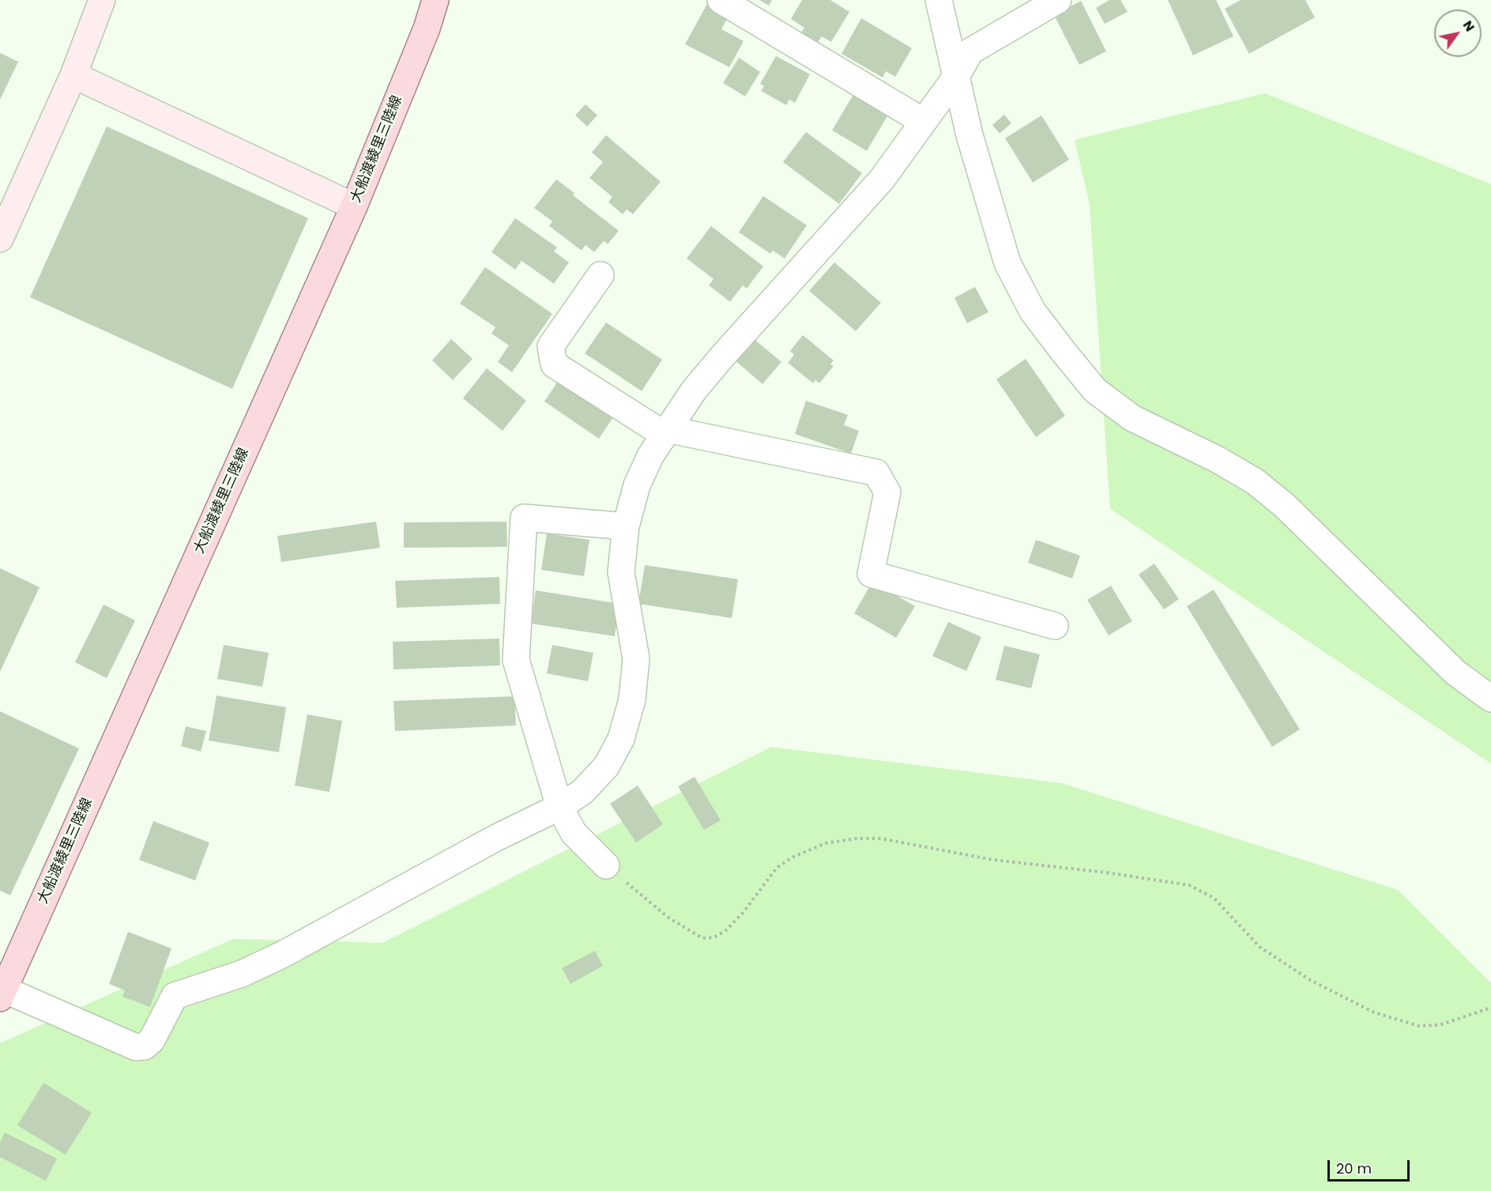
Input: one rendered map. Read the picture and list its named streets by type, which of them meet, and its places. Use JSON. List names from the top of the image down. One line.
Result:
{"streets":{"main road":["大船渡綾里三陸線"]},"scale_bar":"20 m","north":"top right"}
